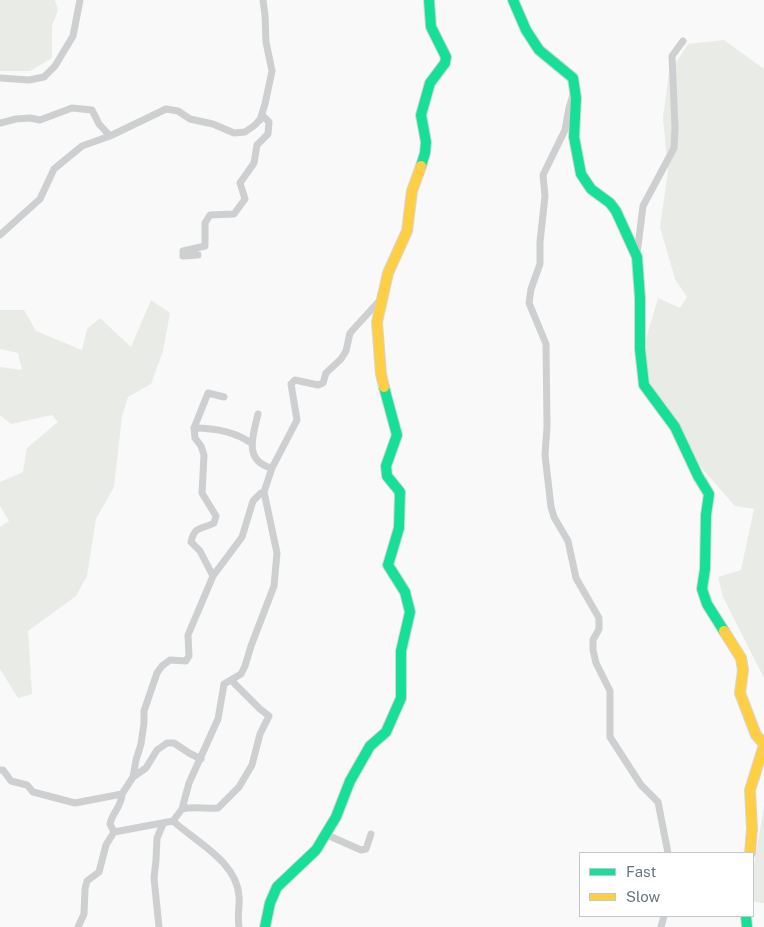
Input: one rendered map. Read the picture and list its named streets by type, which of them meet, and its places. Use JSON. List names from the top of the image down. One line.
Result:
{"legend":["Fast","Slow"]}
